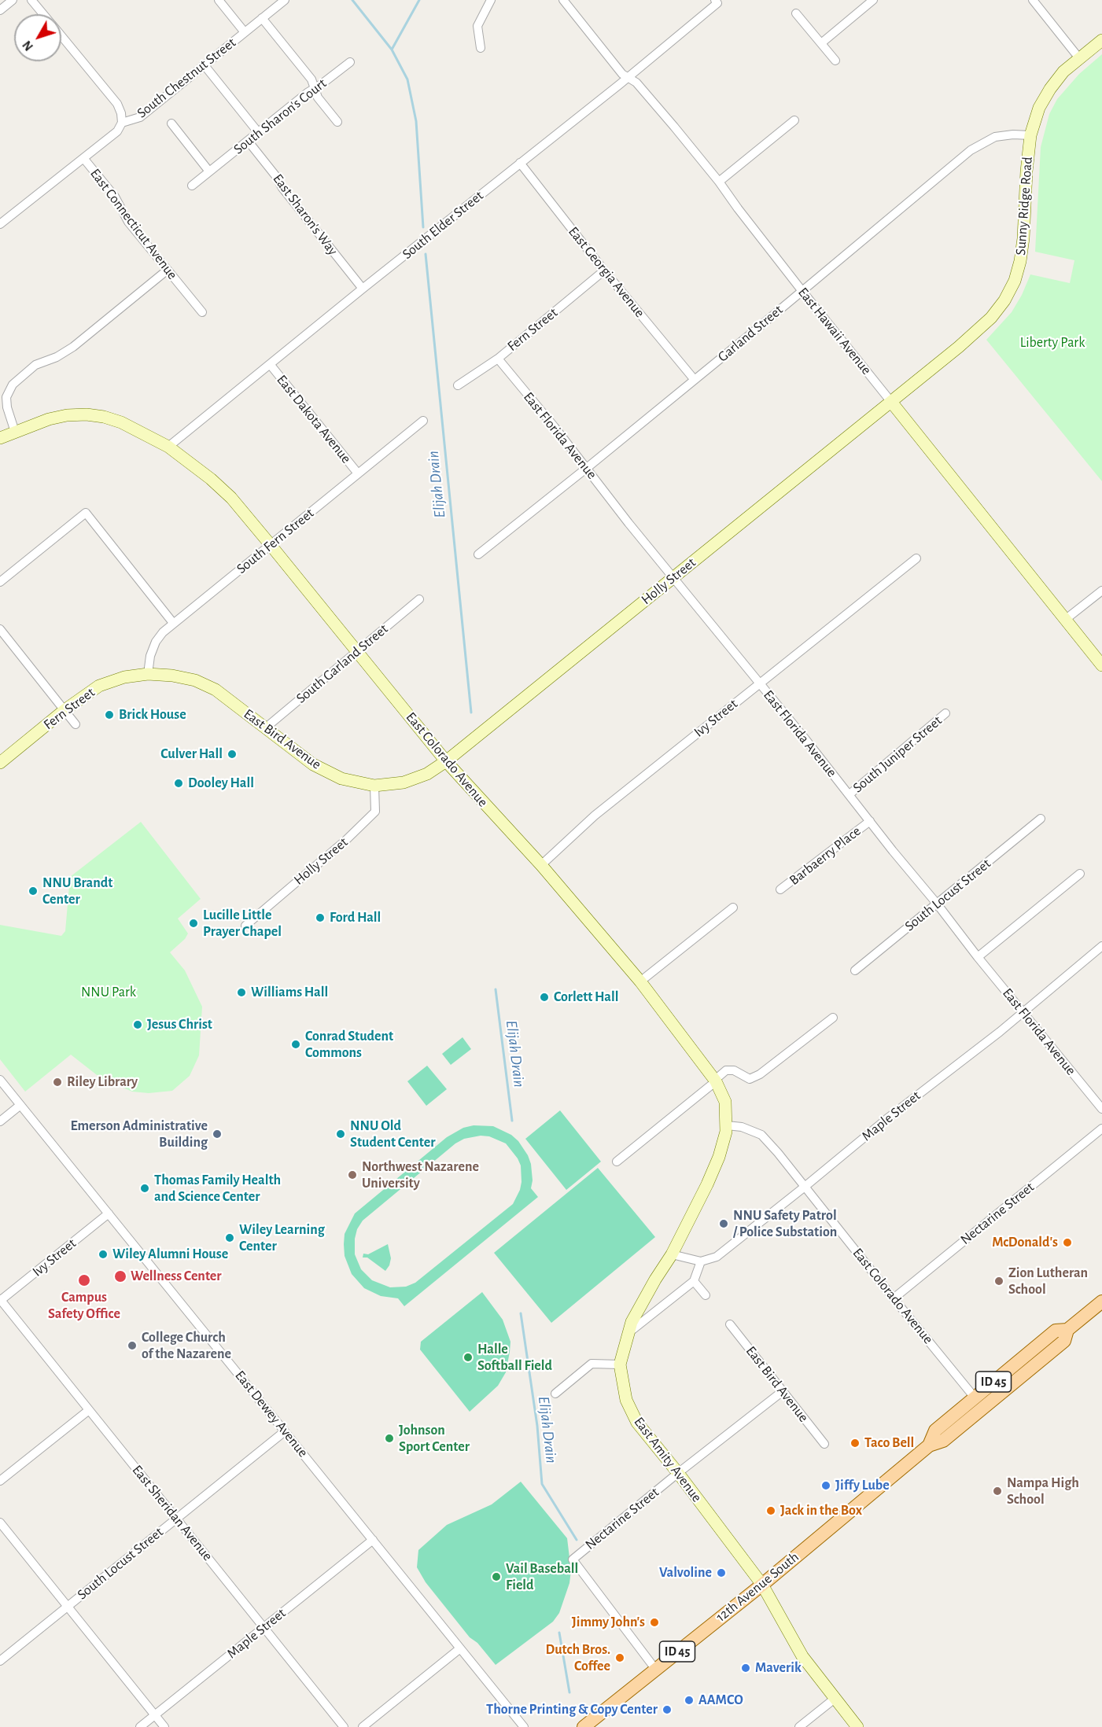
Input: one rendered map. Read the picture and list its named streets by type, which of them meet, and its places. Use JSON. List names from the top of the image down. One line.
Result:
{"streets":{"main road":["ID 45","12th Avenue South"],"street":["South Chestnut Street","South Sharon's Court","Sunny Ridge Road","East Sharon's Way","East Connecticut Avenue","South Elder Street","East Georgia Avenue","Fern Street","East Hawaii Avenue","Garland Street","East Dakota Avenue","East Florida Avenue","South Fern Street","Holly Street","South Garland Street","Ivy Street","East Bird Avenue","South Juniper Street","East Colorado Avenue","Barbaerry Place","South Locust Street","Maple Street","Nectarine Street","East Dewey Avenue","East Amity Avenue","East Sheridan Avenue"]},"crossings":[["South Chestnut Street","East Connecticut Avenue"],["South Sharon's Court","East Sharon's Way"],["Sunny Ridge Road","East Hawaii Avenue"],["Sunny Ridge Road","Garland Street"],["Sunny Ridge Road","Holly Street"],["East Sharon's Way","South Elder Street"],["South Elder Street","East Georgia Avenue"],["South Elder Street","East Hawaii Avenue"],["South Elder Street","East Dakota Avenue"],["South Elder Street","East Colorado Avenue"],["East Georgia Avenue","Fern Street"],["East Georgia Avenue","Garland Street"],["Fern Street","East Florida Avenue"],["Fern Street","South Fern Street"],["Fern Street","East Bird Avenue"],["East Hawaii Avenue","Garland Street"],["East Hawaii Avenue","Holly Street"],["Garland Street","East Florida Avenue"],["East Dakota Avenue","South Fern Street"],["East Florida Avenue","Holly Street"],["East Florida Avenue","Ivy Street"],["East Florida Avenue","South Juniper Street"],["East Florida Avenue","Barbaerry Place"],["East Florida Avenue","South Locust Street"],["East Florida Avenue","Maple Street"],["South Fern Street","East Bird Avenue"],["South Fern Street","East Colorado Avenue"],["Holly Street","East Bird Avenue"],["Holly Street","East Colorado Avenue"],["South Garland Street","East Bird Avenue"],["South Garland Street","East Colorado Avenue"],["Ivy Street","East Colorado Avenue"],["Ivy Street","East Dewey Avenue"],["Ivy Street","East Sheridan Avenue"],["East Bird Avenue","East Colorado Avenue"],["East Bird Avenue","Nectarine Street"],["East Colorado Avenue","Maple Street"],["East Colorado Avenue","Nectarine Street"],["East Colorado Avenue","12th Avenue South"],["South Locust Street","East Dewey Avenue"],["South Locust Street","East Sheridan Avenue"],["Maple Street","East Dewey Avenue"],["Maple Street","East Sheridan Avenue"],["Nectarine Street","East Amity Avenue"],["Nectarine Street","12th Avenue South"],["East Amity Avenue","12th Avenue South"]],"water":["Elijah Drain"],"parks":["Liberty Park","NNU Park"],"places":["Brick House","Culver Hall","Dooley Hall","NNU Brandt Center","Ford Hall","Lucille Little Prayer Chapel","Williams Hall","Corlett Hall","Jesus Christ","Conrad Student Commons","Riley Library","Emerson Administrative Building","NNU Old Student Center","Northwest Nazarene University","Thomas Family Health and Science Center","NNU Safety Patrol / Police Substation","Wiley Learning Center","McDonald's","Wiley Alumni House","Wellness Center","Campus Safety Office","Zion Lutheran School","College Church of the Nazarene","Halle Softball Field","Johnson Sport Center","Taco Bell","Jiffy Lube","Nampa High School","Jack in the Box","Valvoline","Vail Baseball Field","Jimmy John's","Dutch Bros. Coffee","Maverik","AAMCO","Thorne Printing & Copy Center"],"north":"bottom left"}
